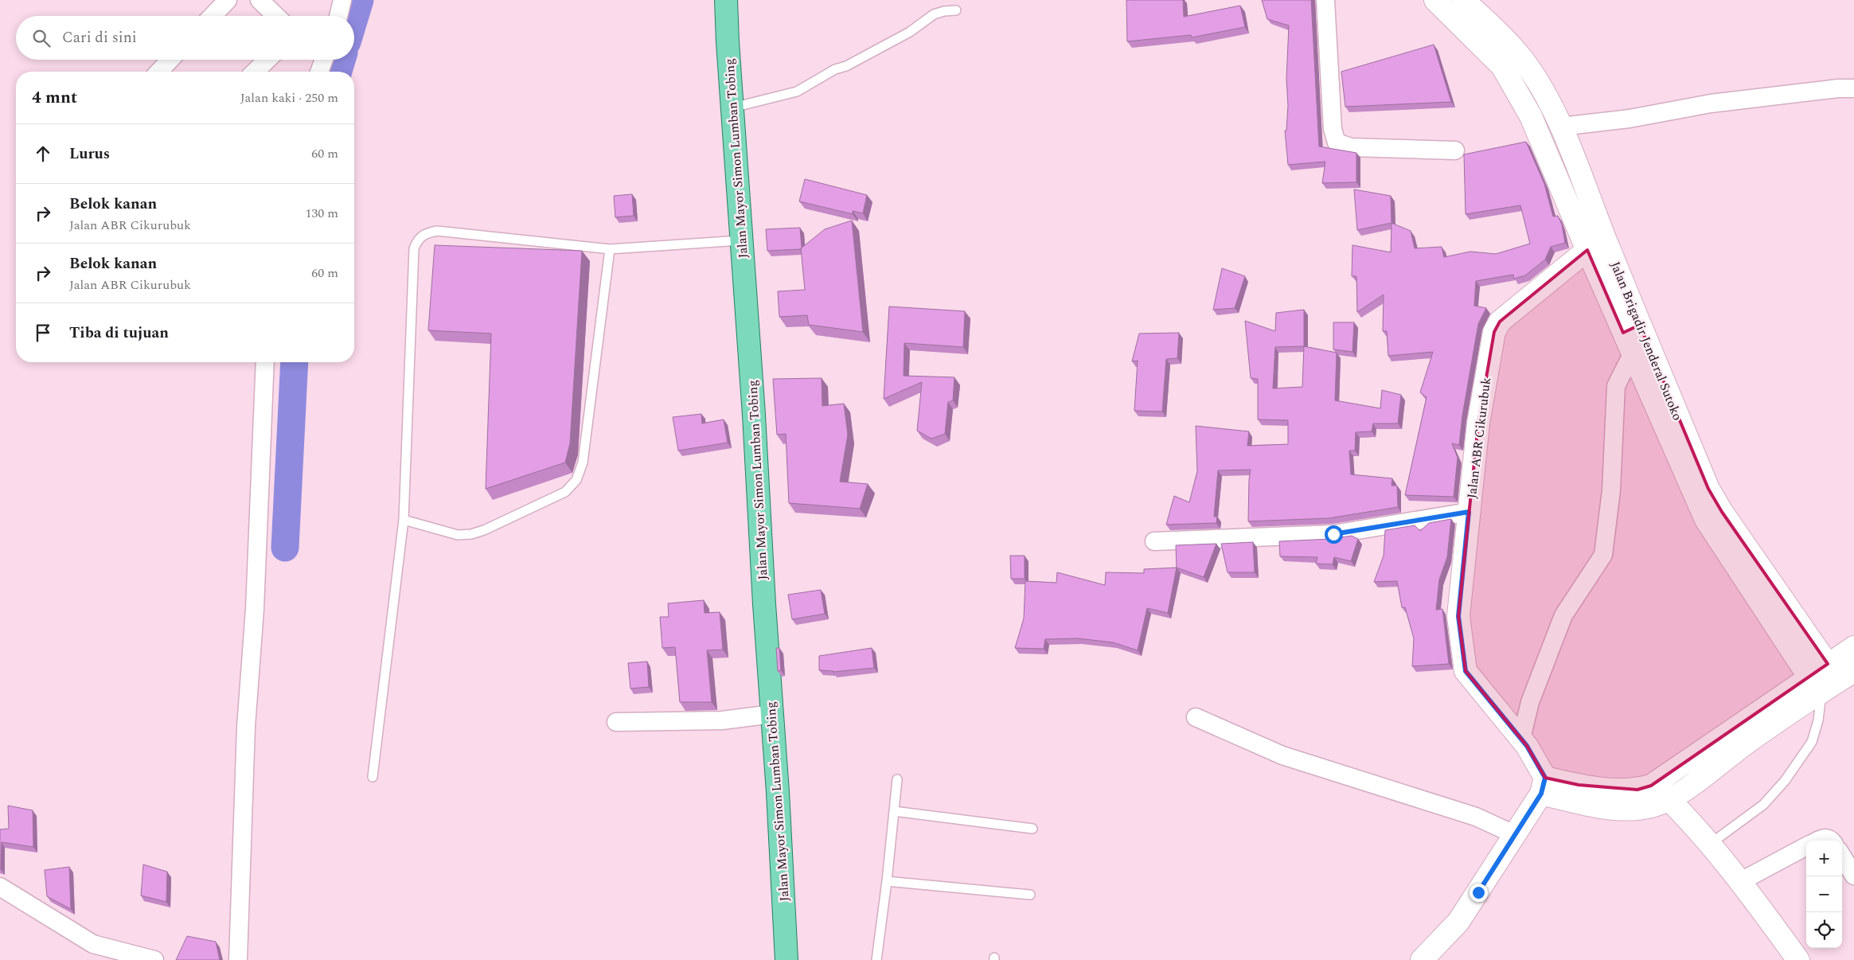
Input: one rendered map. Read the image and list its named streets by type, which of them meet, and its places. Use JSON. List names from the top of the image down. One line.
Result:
{"streets":{"main road":["Jalan Mayor Simon Lumban Tobing"],"street":["Jalan Brigadir Jenderal Sutoko","Jalan ABR Cikurubuk"]},"page":{"search":"Cari di sini","heading":["4 mnt","Jalan kaki · 250 m"],"list":[["Lurus","60 m"],["Belok kanan","Jalan ABR Cikurubuk","130 m"],["Belok kanan","Jalan ABR Cikurubuk","60 m"],"Tiba di tujuan"],"map_buttons":["+","−"]}}
